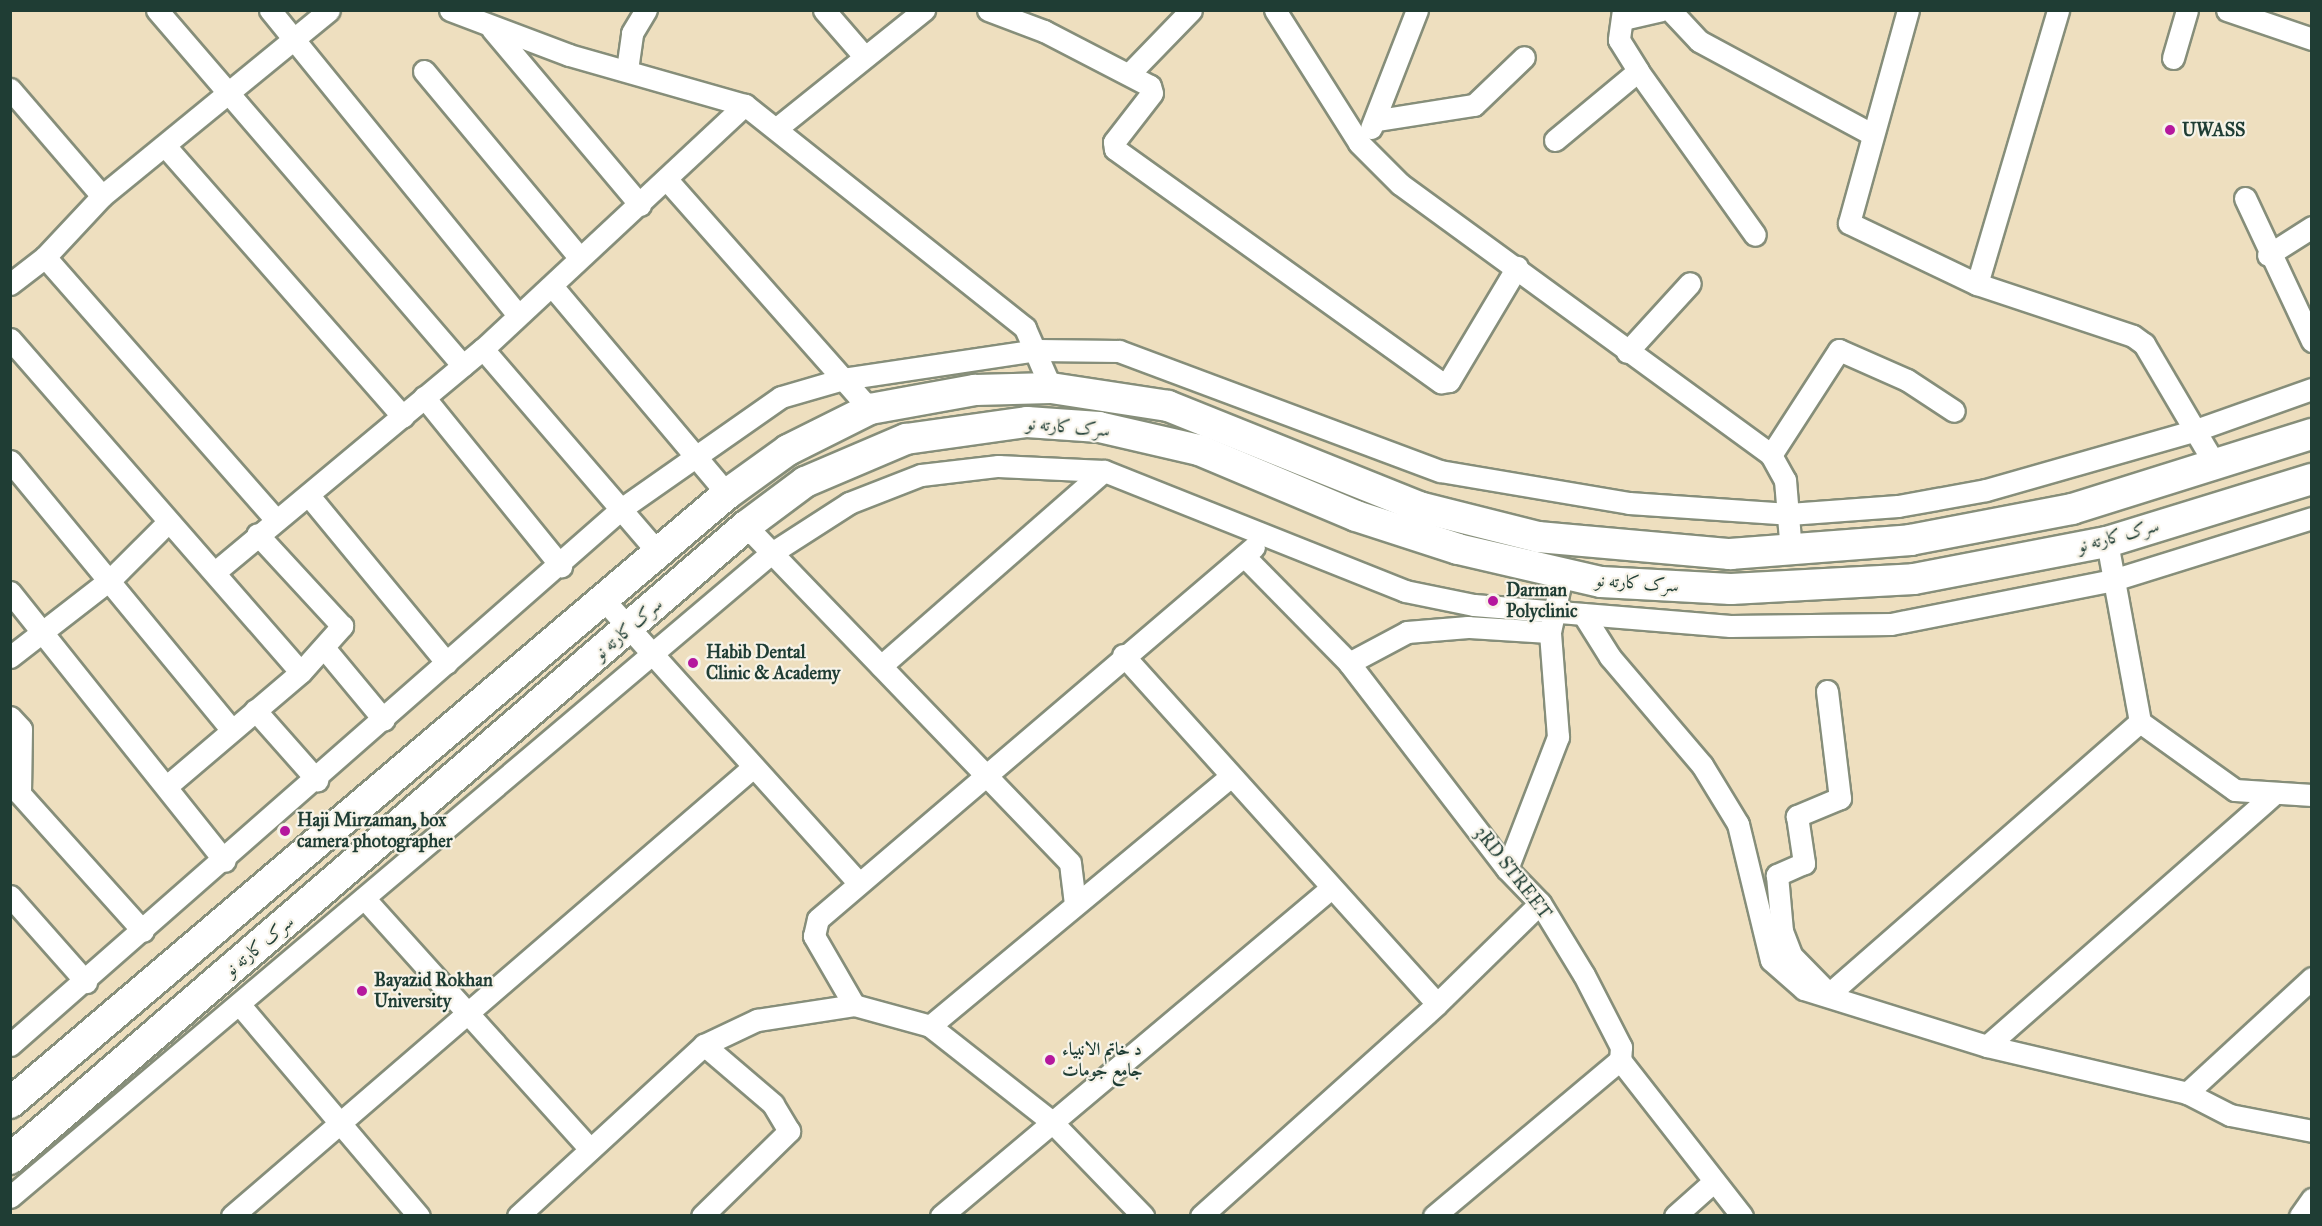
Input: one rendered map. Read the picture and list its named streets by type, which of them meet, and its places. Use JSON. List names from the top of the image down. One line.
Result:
{"streets":{"highway":["سرک کارته نو"],"street":["3RD STREET"]},"places":["UWASS","Darman Polyclinic","Habib Dental Clinic & Academy","Haji Mirzaman, box camera photographer","Bayazid Rokhan University","د خاتم الانبیاء جامع جومات"]}
